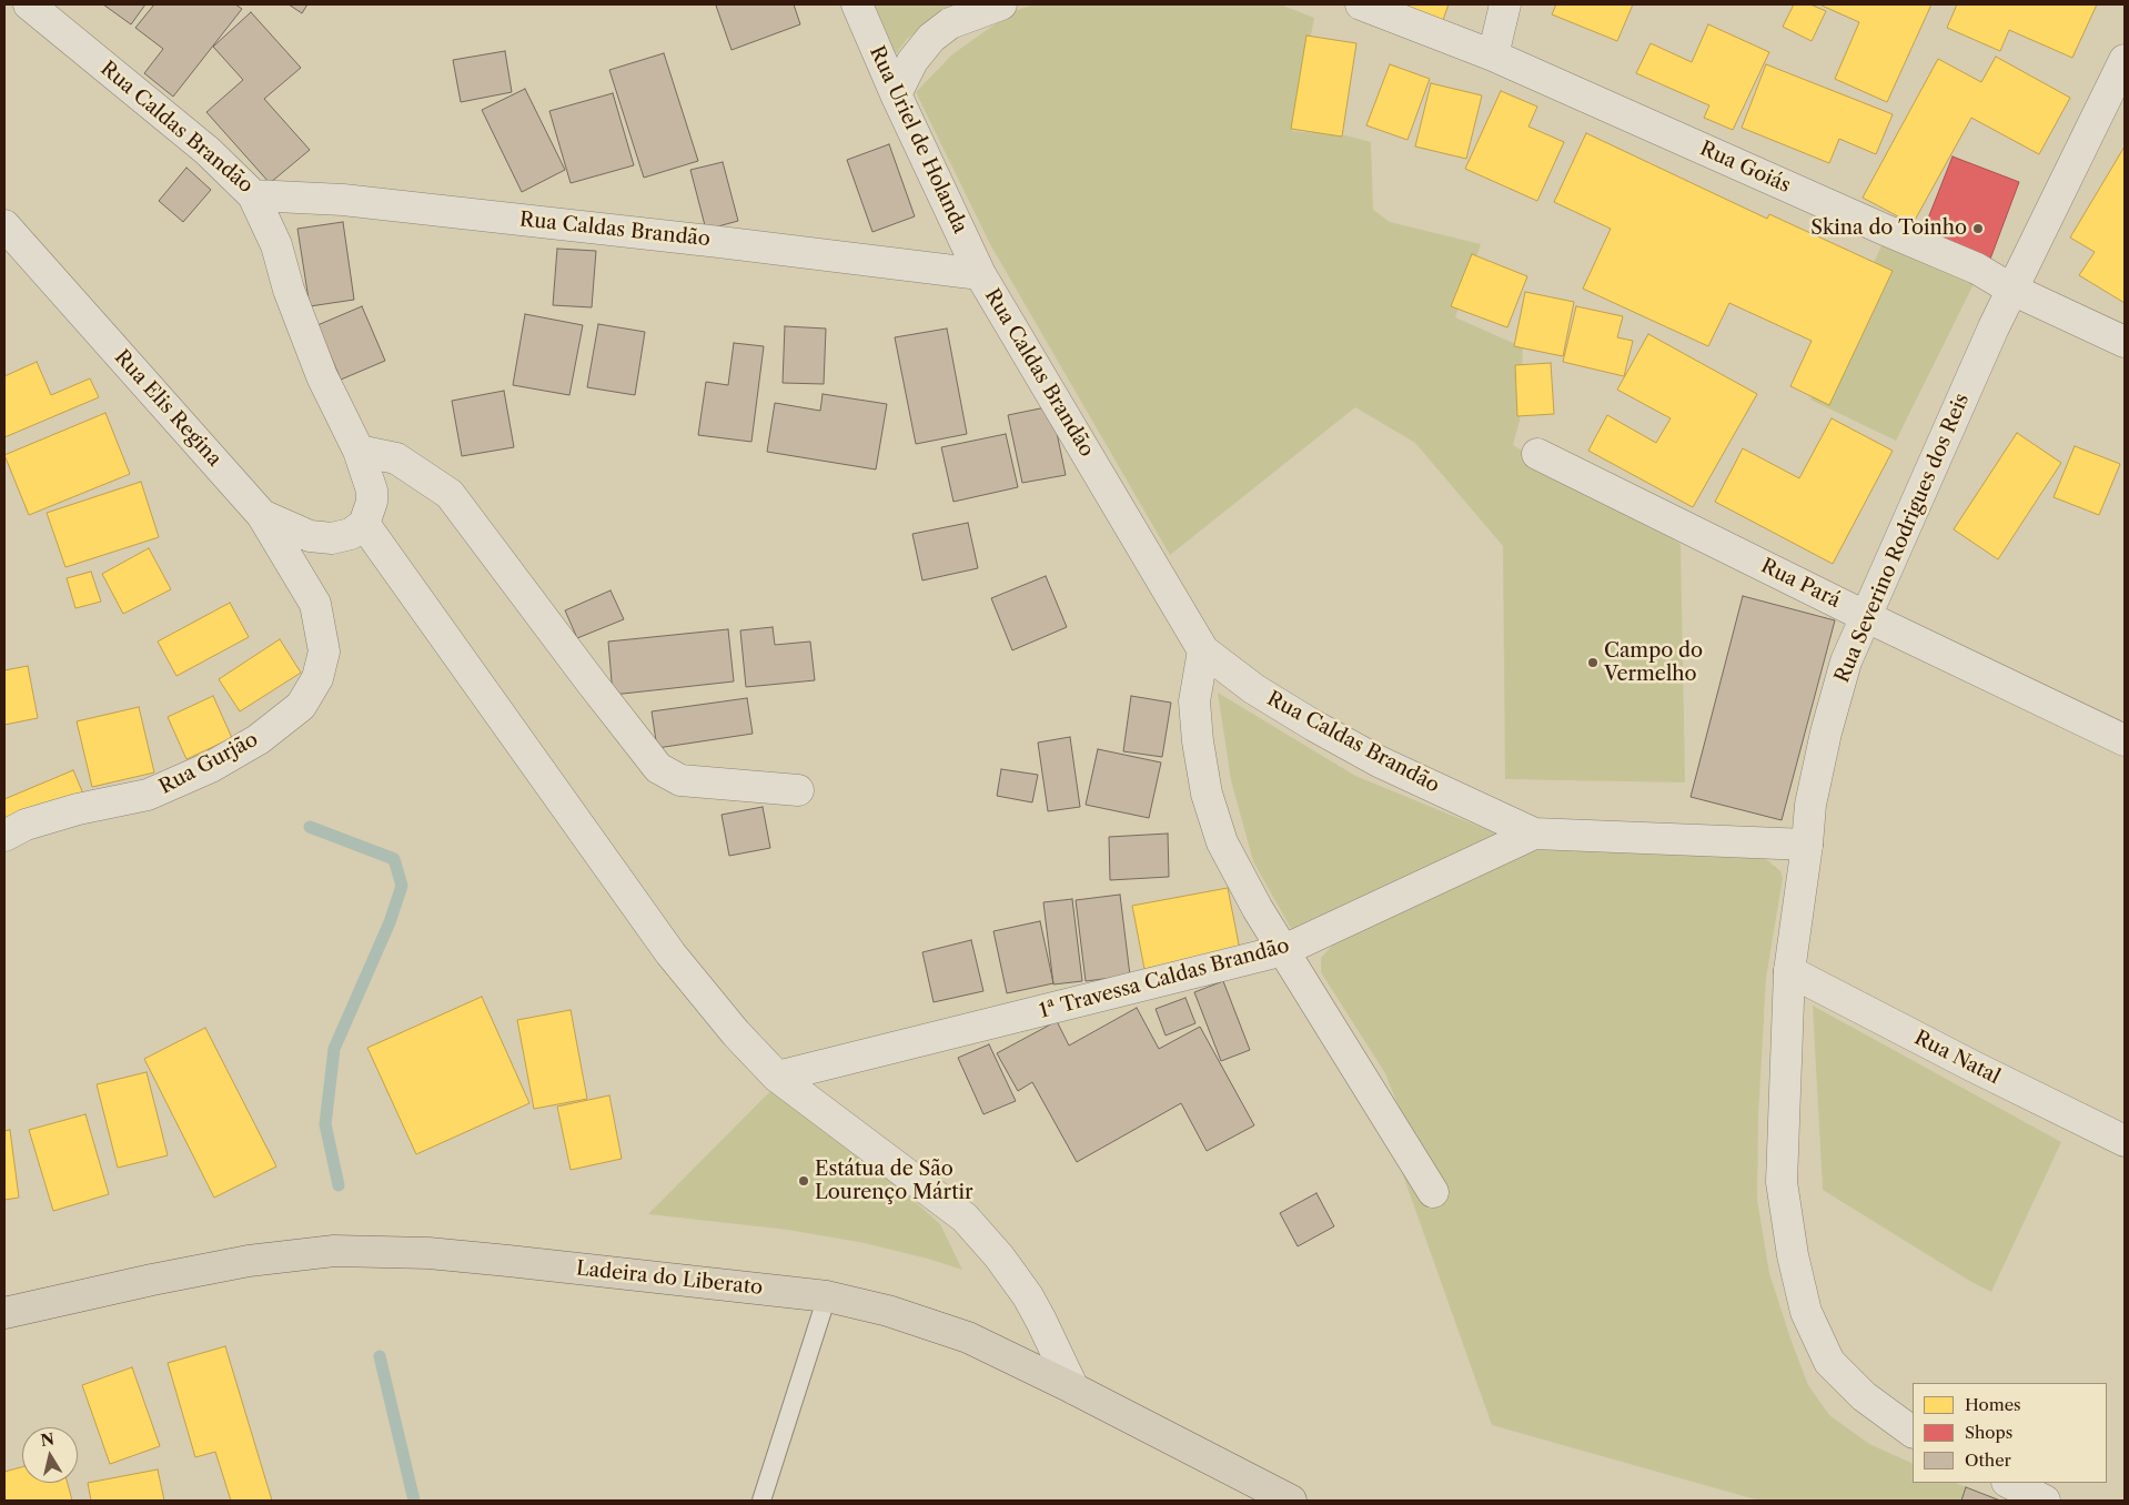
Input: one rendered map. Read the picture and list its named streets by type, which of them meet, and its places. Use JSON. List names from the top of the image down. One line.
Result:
{"streets":{"main road":["Ladeira do Liberato"],"street":["Rua Caldas Brandão","Rua Uriel de Holanda","Rua Goiás","Rua Elis Regina","Rua Severino Rodrigues dos Reis","Rua Pará","Rua Gurjão","1ª Travessa Caldas Brandão","Rua Natal"]},"crossings":[["Rua Caldas Brandão","Rua Uriel de Holanda"],["Rua Caldas Brandão","Rua Severino Rodrigues dos Reis"],["Rua Caldas Brandão","1ª Travessa Caldas Brandão"],["Rua Goiás","Rua Severino Rodrigues dos Reis"],["Rua Elis Regina","Rua Gurjão"],["Rua Severino Rodrigues dos Reis","Rua Pará"],["Rua Severino Rodrigues dos Reis","Rua Natal"]],"places":["Skina do Toinho","Campo do Vermelho","Estátua de São Lourenço Mártir"],"legend":["Homes","Shops","Other"],"north":"top"}
